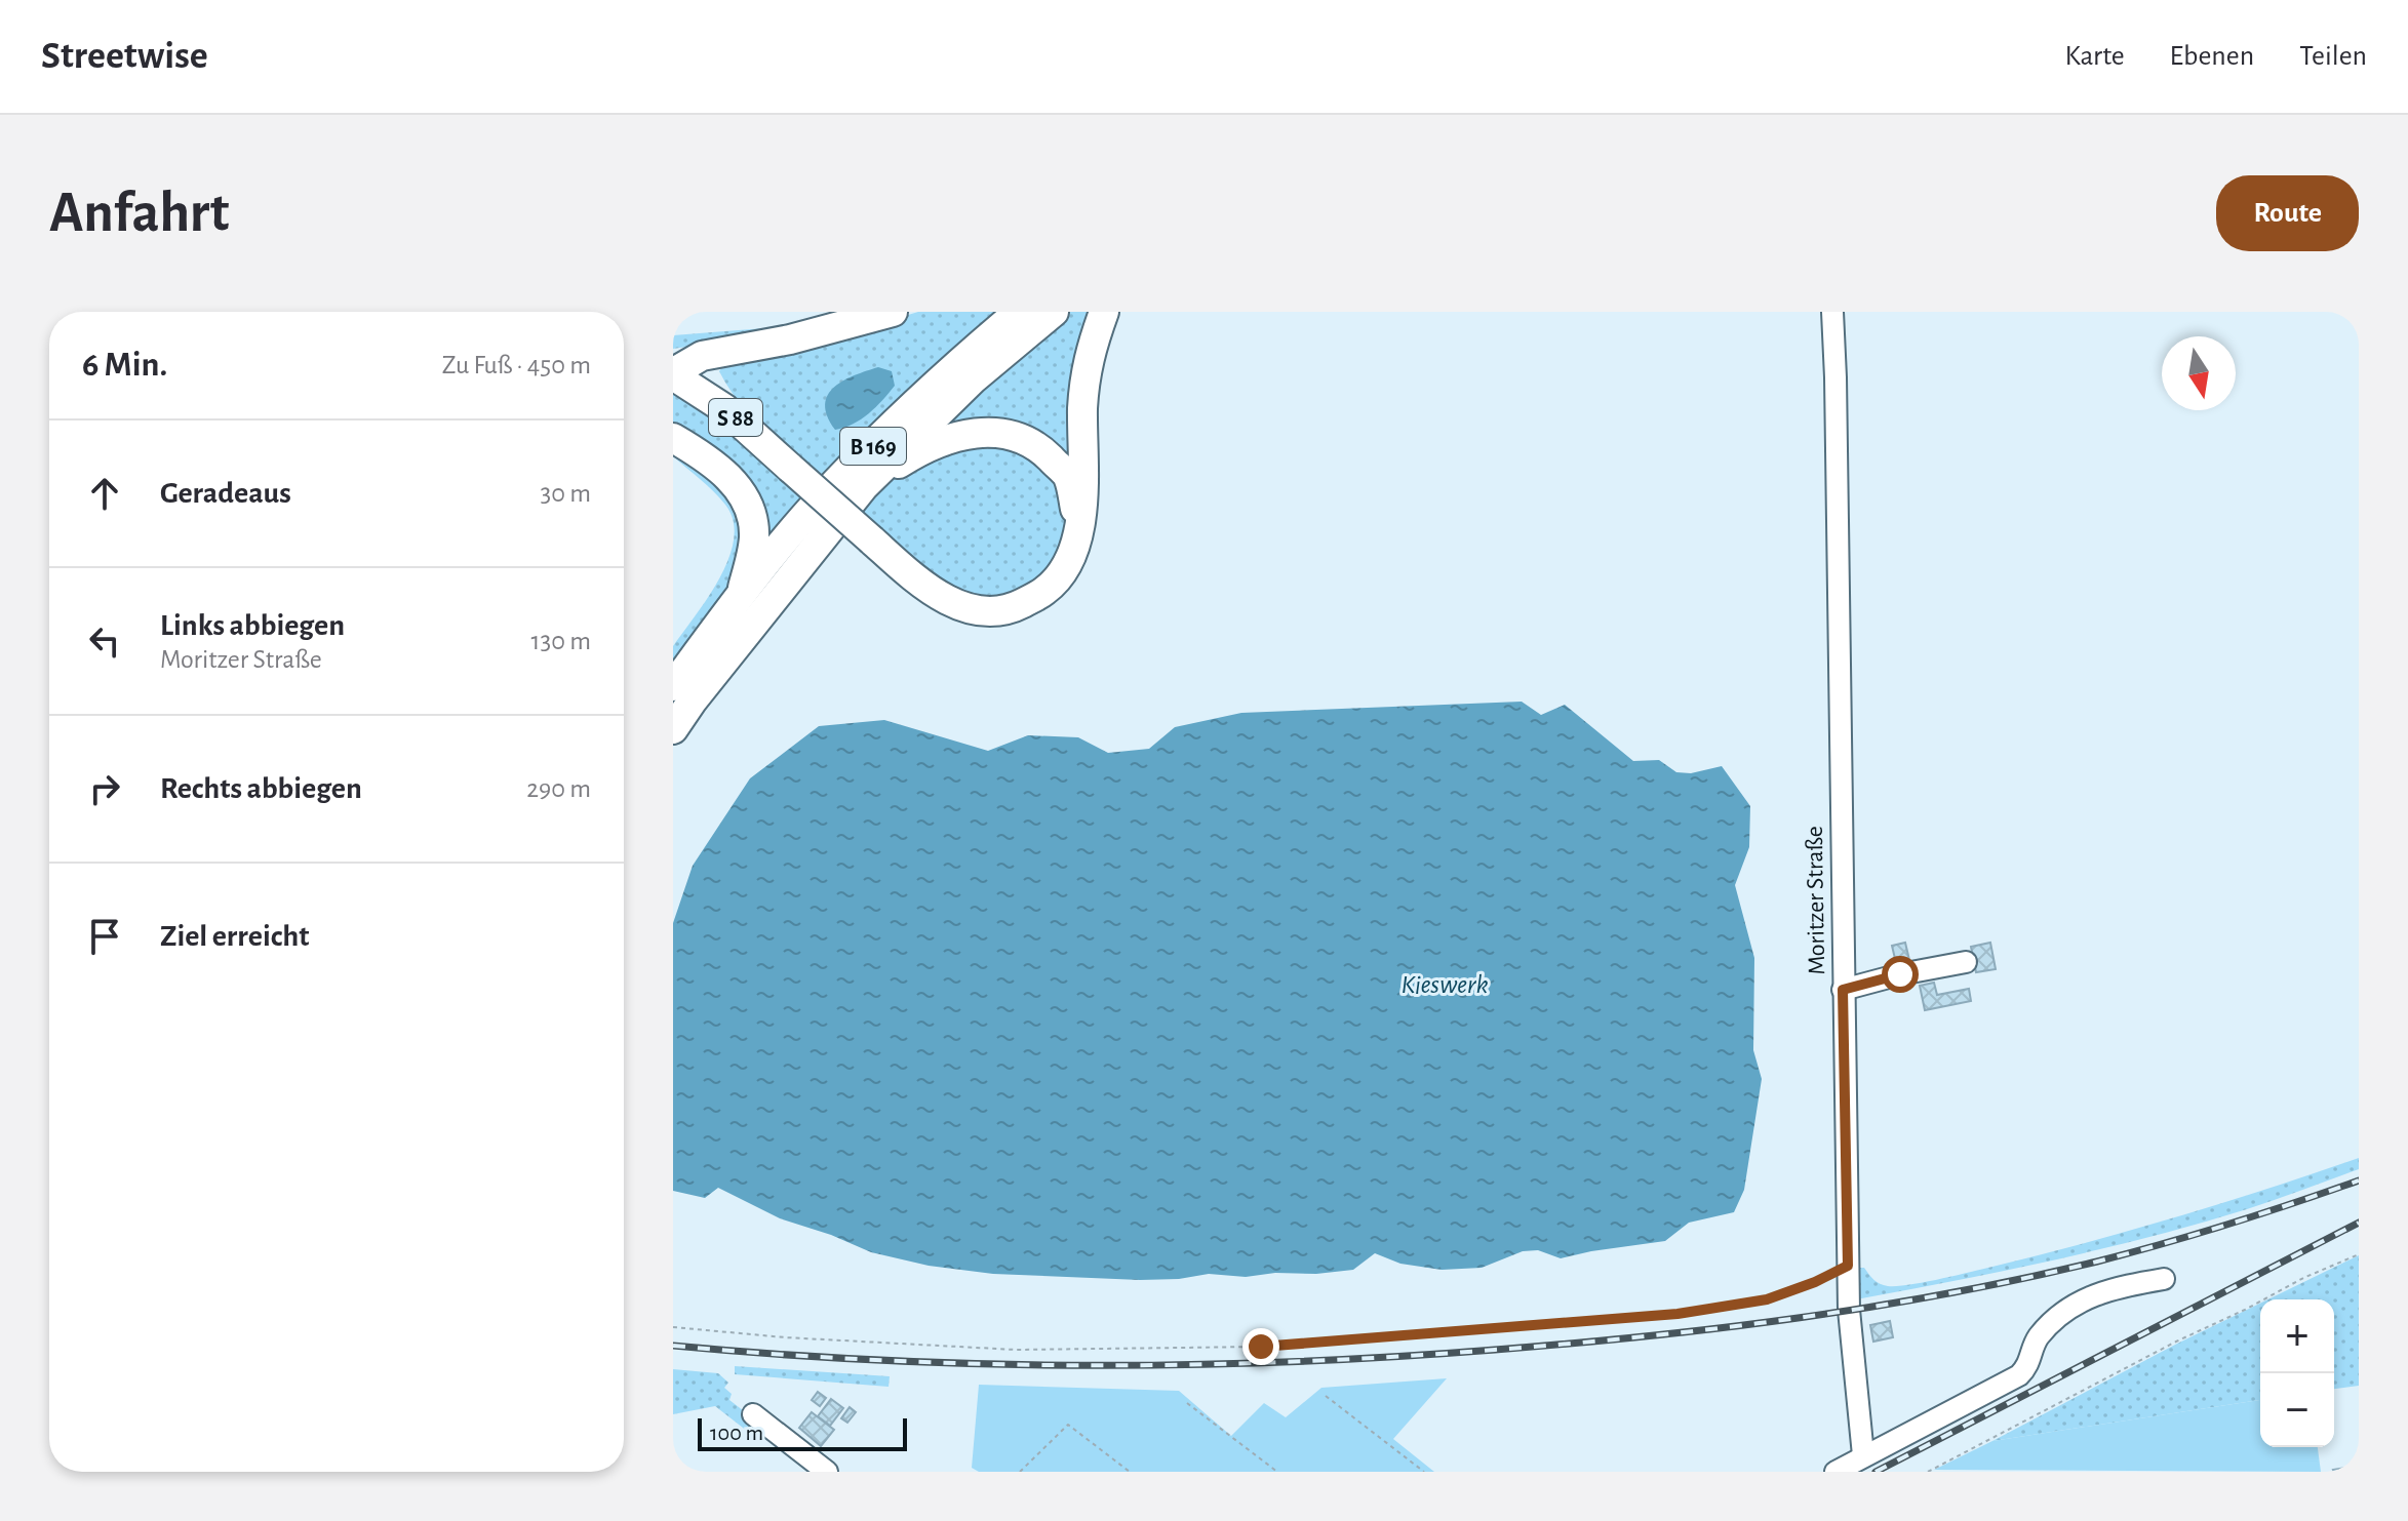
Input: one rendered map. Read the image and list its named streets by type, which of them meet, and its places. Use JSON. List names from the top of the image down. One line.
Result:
{"streets":{"highway":["S 88","B 169"],"street":["Moritzer Straße"]},"crossings":[["S 88","B 169"]],"water":["Kieswerk"],"scale_bar":"100 m","north":"bottom","page":{"header":"Streetwise","nav":["Karte","Ebenen","Teilen"],"buttons":"Route","title":"Anfahrt","heading":["6 Min.","Zu Fuß · 450 m"],"list":[["Geradeaus","30 m"],["Links abbiegen","Moritzer Straße","130 m"],["Rechts abbiegen","290 m"],"Ziel erreicht"],"map_buttons":["+","−"],"scale":"100 m"}}
